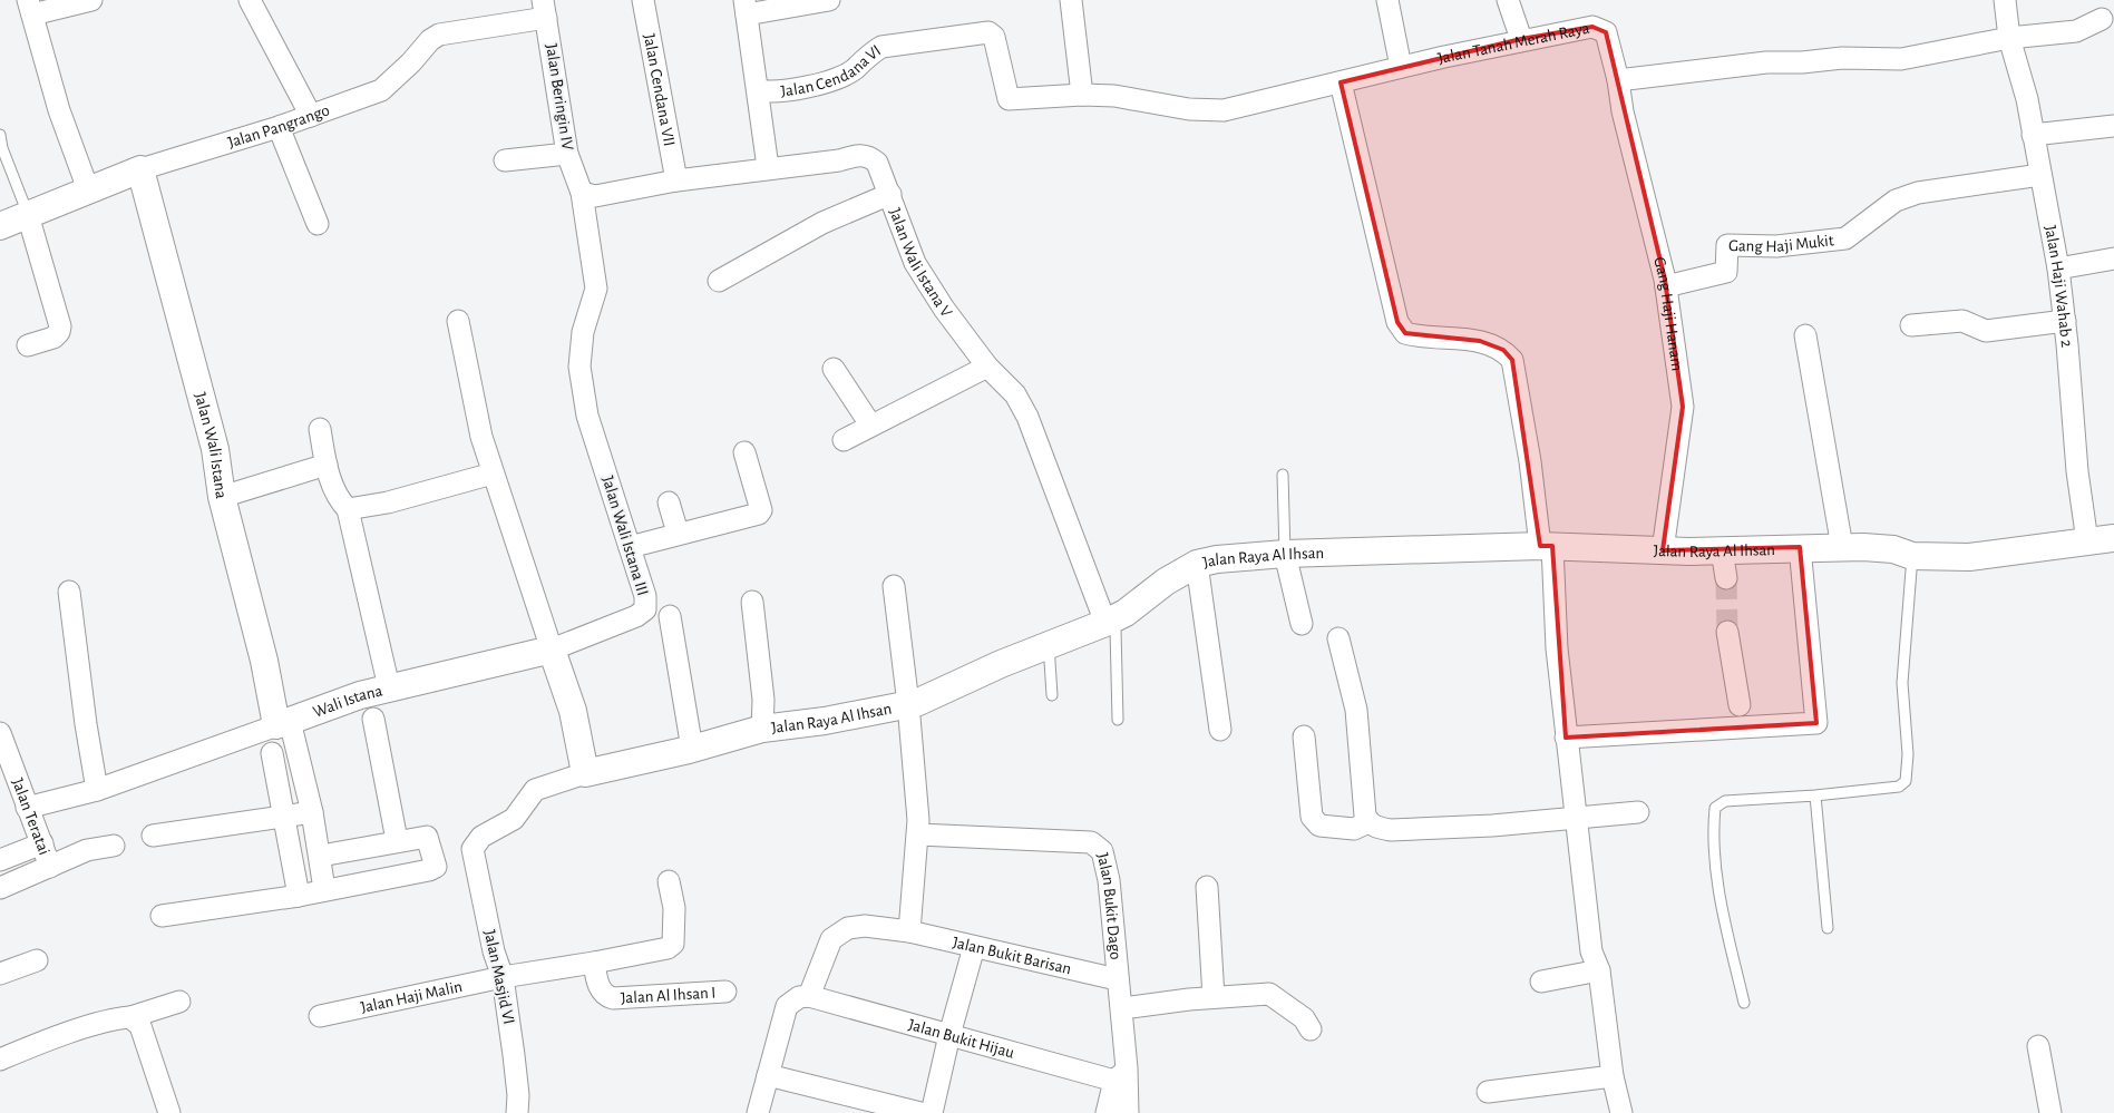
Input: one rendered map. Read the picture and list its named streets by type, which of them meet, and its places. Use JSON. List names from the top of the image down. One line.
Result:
{"streets":{"street":["Jalan Tanah Merah Raya","Jalan Cendana VI","Jalan Cendana VII","Jalan Beringin IV","Jalan Pangrango","Gang Haji Mukit","Jalan Wali Istana V","Jalan Haji Wahab 2","Gang Haji Hanam","Jalan Wali Istana","Jalan Wali Istana III","Jalan Raya Al Ihsan","Wali Istana","Jalan Teratai","Jalan Bukit Dago","Jalan Bukit Barisan","Jalan Masjid VI","Jalan Al Ihsan I","Jalan Haji Malin","Jalan Bukit Hijau"]},"crossings":[["Jalan Tanah Merah Raya","Jalan Cendana VI"],["Jalan Tanah Merah Raya","Gang Haji Hanam"],["Jalan Cendana VII","Jalan Wali Istana V"],["Jalan Beringin IV","Jalan Pangrango"],["Jalan Beringin IV","Jalan Wali Istana V"],["Jalan Beringin IV","Jalan Wali Istana III"],["Jalan Pangrango","Jalan Wali Istana"],["Gang Haji Mukit","Jalan Haji Wahab 2"],["Gang Haji Mukit","Gang Haji Hanam"],["Jalan Wali Istana V","Jalan Wali Istana III"],["Jalan Wali Istana V","Jalan Raya Al Ihsan"],["Jalan Haji Wahab 2","Jalan Raya Al Ihsan"],["Gang Haji Hanam","Jalan Raya Al Ihsan"],["Jalan Wali Istana","Wali Istana"],["Jalan Wali Istana III","Wali Istana"],["Jalan Raya Al Ihsan","Jalan Masjid VI"],["Wali Istana","Jalan Teratai"],["Jalan Bukit Dago","Jalan Bukit Barisan"],["Jalan Bukit Dago","Jalan Bukit Hijau"],["Jalan Bukit Barisan","Jalan Bukit Hijau"],["Jalan Masjid VI","Jalan Haji Malin"]]}
